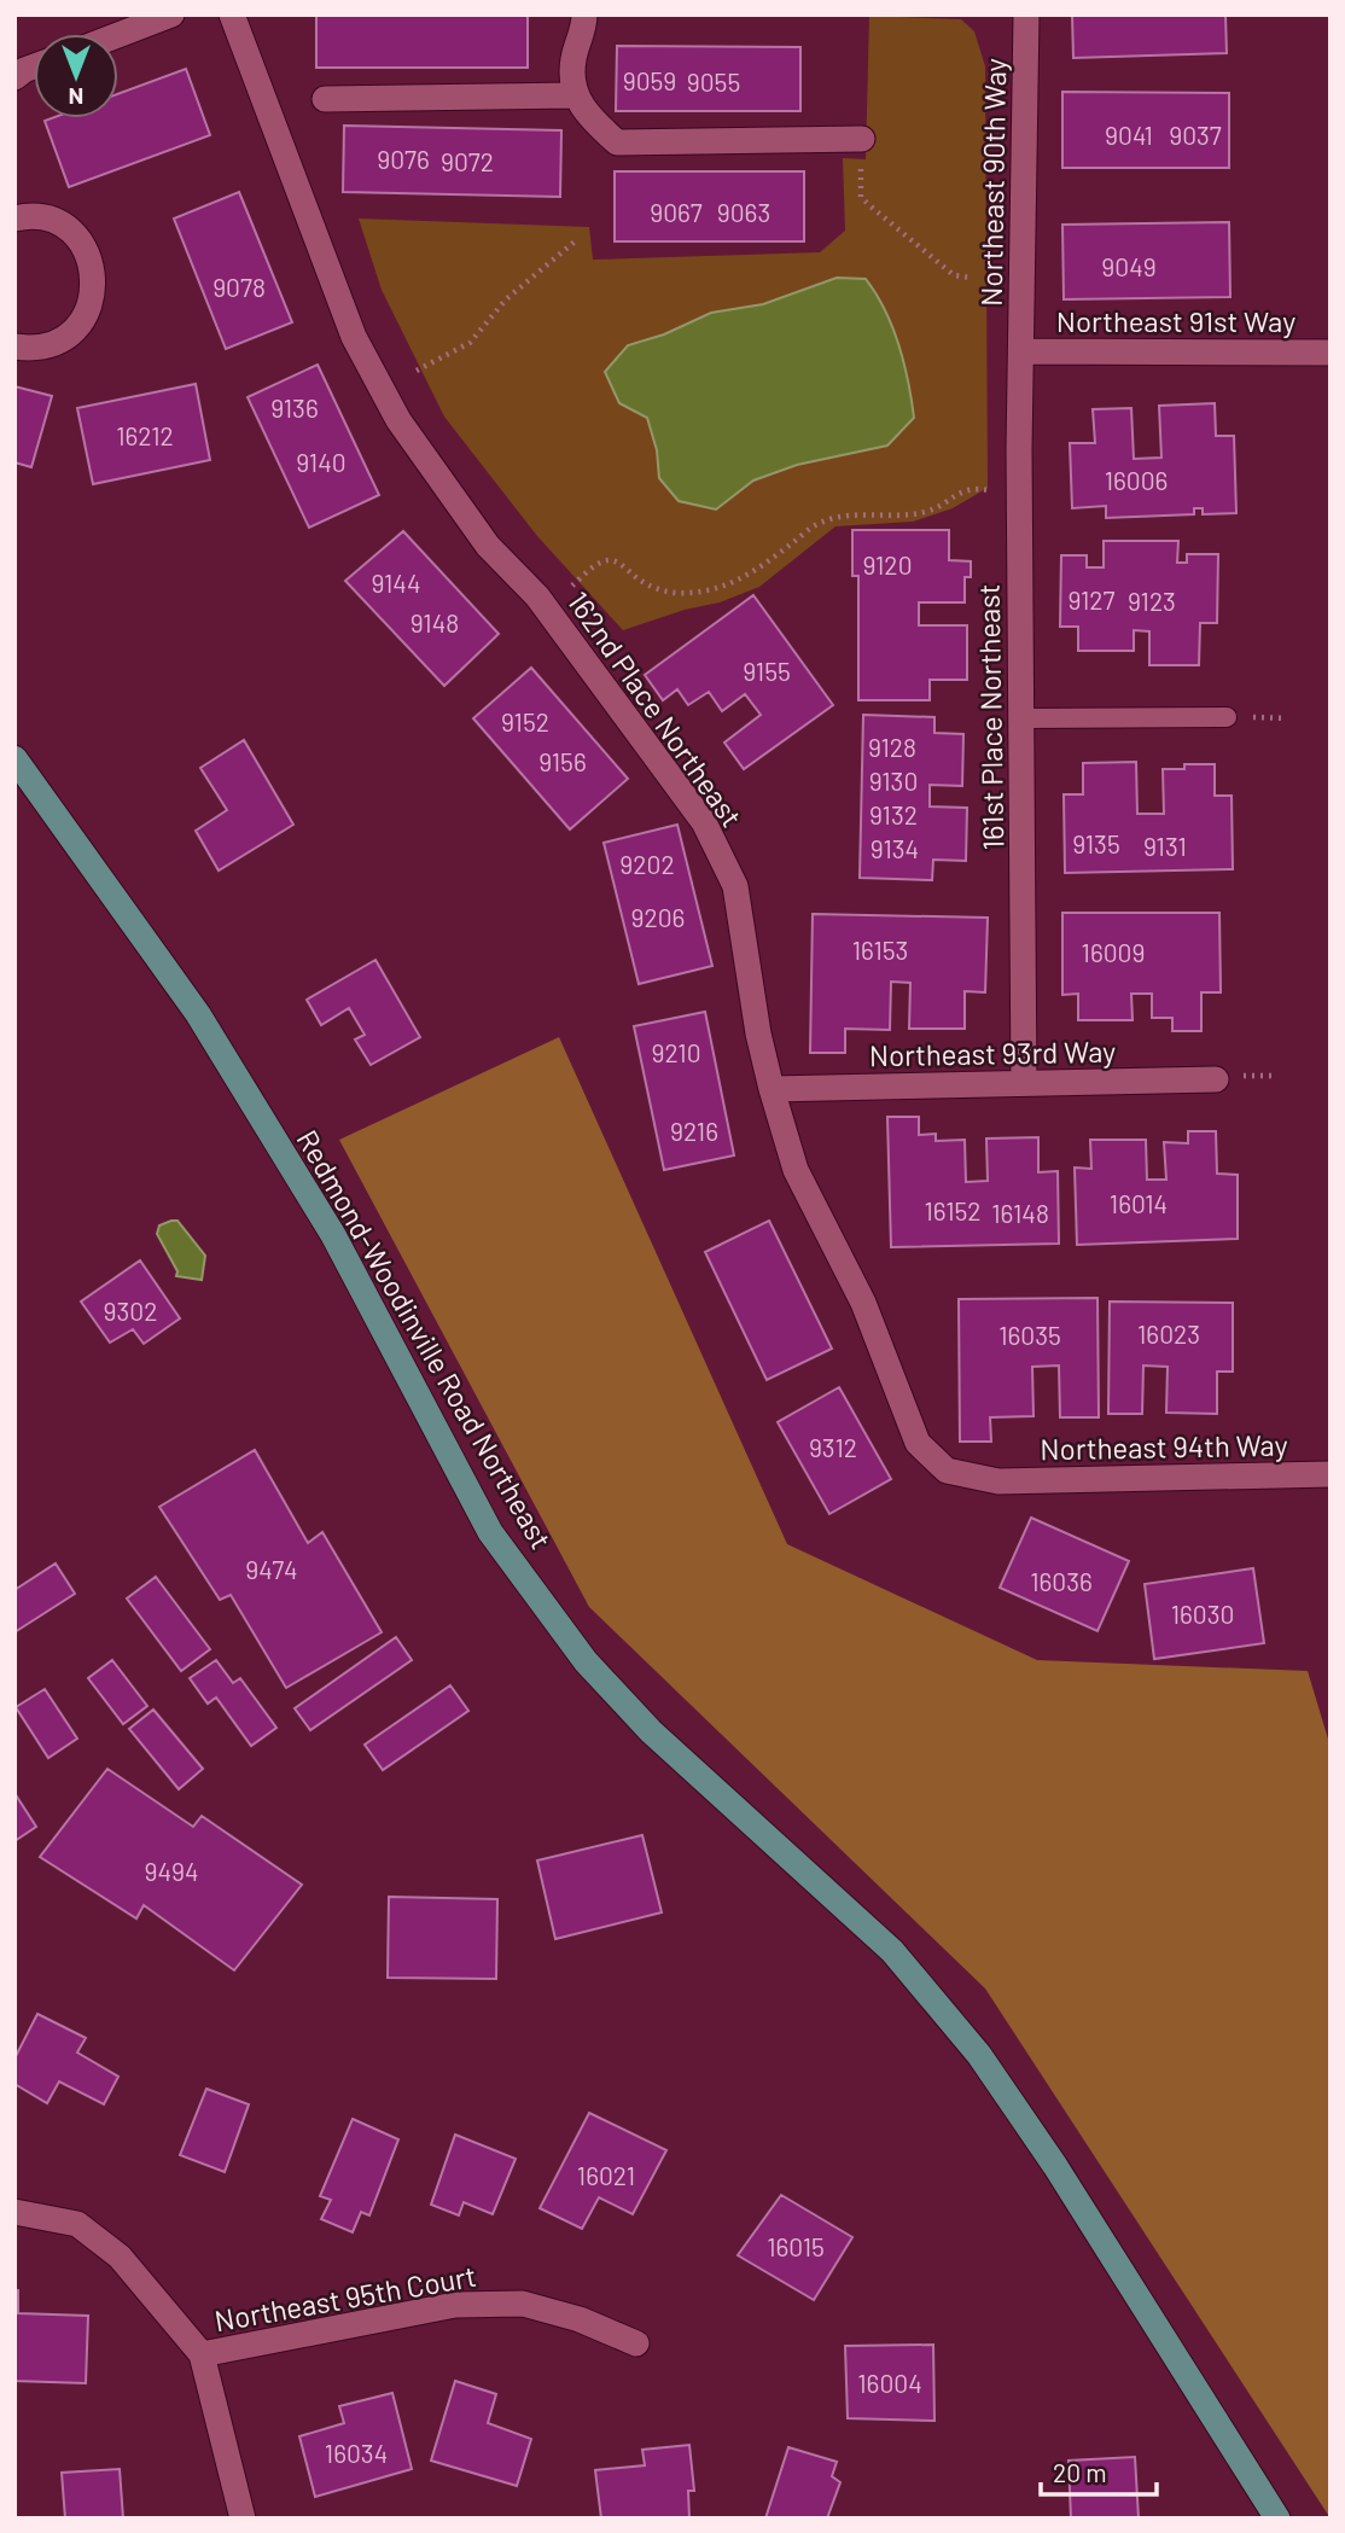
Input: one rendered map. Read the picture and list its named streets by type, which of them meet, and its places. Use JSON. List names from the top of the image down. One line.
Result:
{"streets":{"main road":["Redmond-Woodinville Road Northeast"],"street":["Northeast 90th Way","Northeast 91st Way","162nd Place Northeast","161st Place Northeast","Northeast 93rd Way","Northeast 94th Way","Northeast 95th Court"]},"crossings":[["Northeast 90th Way","Northeast 91st Way"],["Northeast 90th Way","161st Place Northeast"],["Northeast 91st Way","161st Place Northeast"],["162nd Place Northeast","Northeast 93rd Way"],["162nd Place Northeast","Northeast 94th Way"],["161st Place Northeast","Northeast 93rd Way"]],"house_numbers":["9059","9055","9041","9037","9076","9072","9067","9063","9049","9078","9136","16212","9140","16006","9120","9144","9127","9123","9148","9155","9152","9128","9156","9130","9132","9135","9131","9134","9202","9206","16153","16009","9210","9216","16014","16152","16148","9302","16023","16035","9312","9474","16036","16030","9494","16021","16015","16004","16034"],"scale_bar":"20 m","north":"bottom"}
